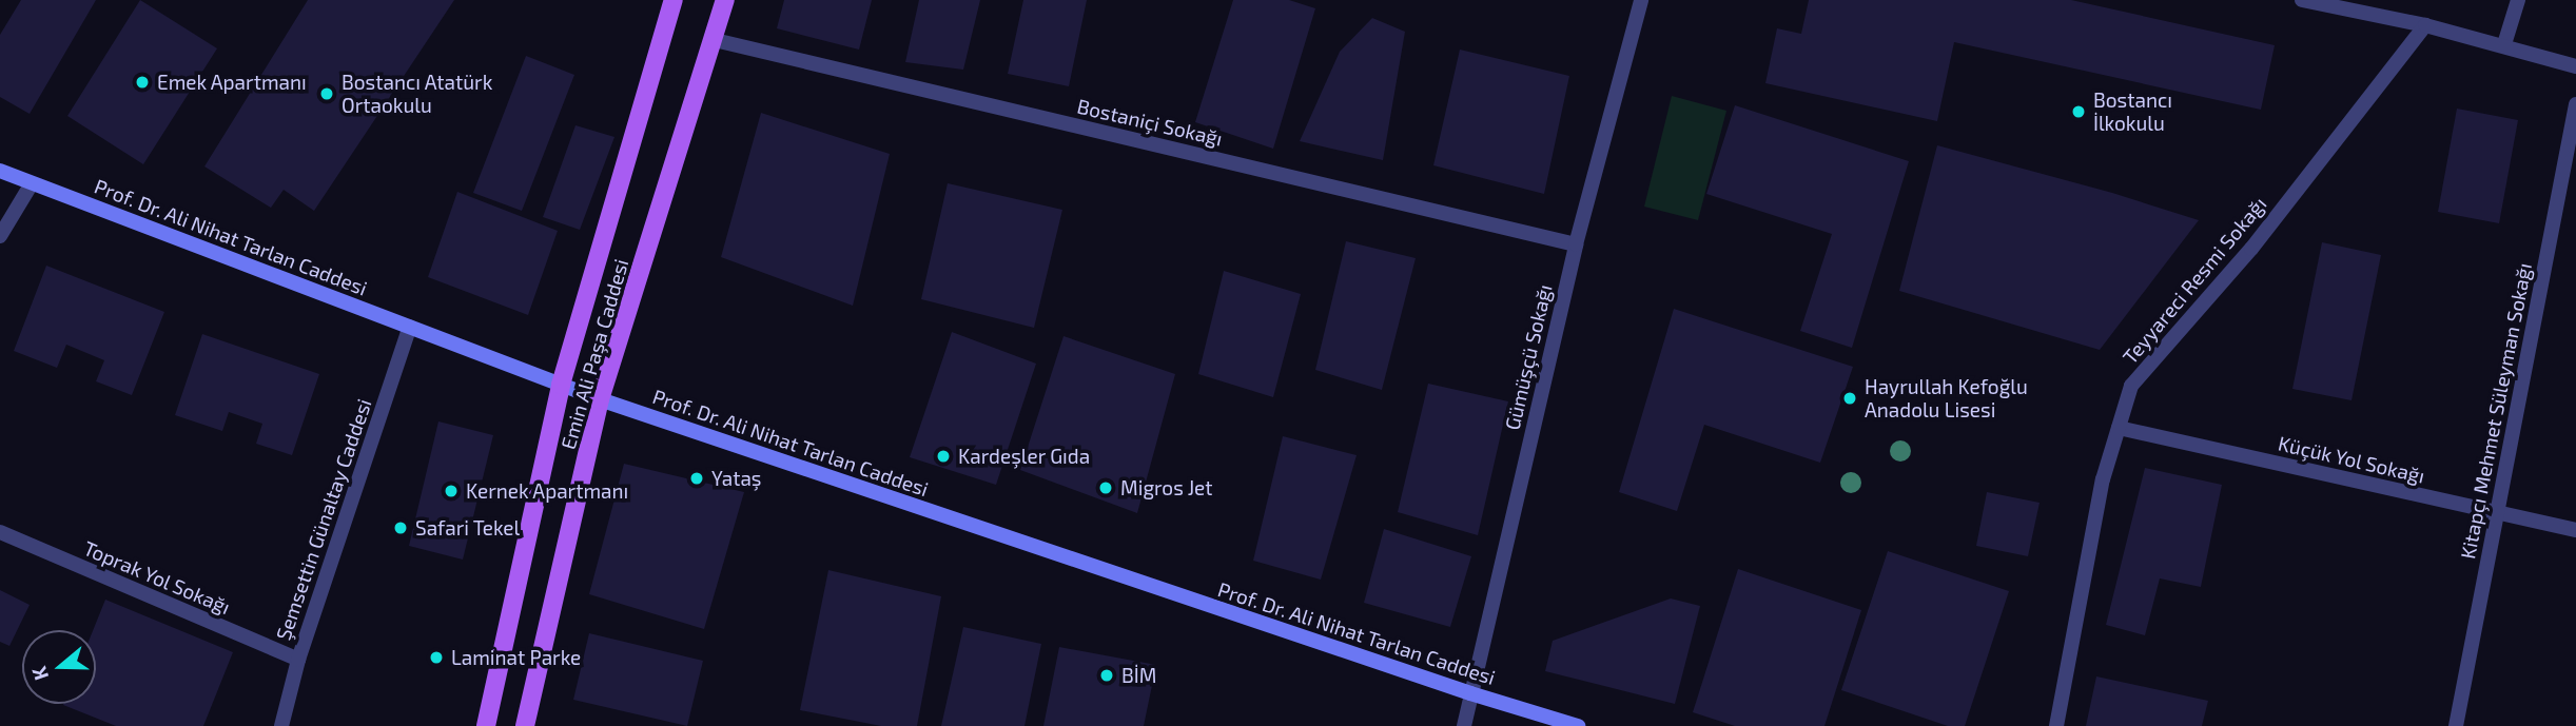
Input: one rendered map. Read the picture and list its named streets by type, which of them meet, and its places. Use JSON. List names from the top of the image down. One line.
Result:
{"streets":{"main road":["Prof. Dr. Ali Nihat Tarlan Caddesi","Emin Ali Paşa Caddesi"],"street":["Bostaniçi Sokağı","Teyyareci Resmi Sokağı","Gümüşçü Sokağı","Kitapçı Mehmet Süleyman Sokağı","Küçük Yol Sokağı","Şemsettin Günaltay Caddesi","Toprak Yol Sokağı"]},"crossings":[["Bostaniçi Sokağı","Emin Ali Paşa Caddesi"],["Bostaniçi Sokağı","Gümüşçü Sokağı"],["Prof. Dr. Ali Nihat Tarlan Caddesi","Emin Ali Paşa Caddesi"],["Prof. Dr. Ali Nihat Tarlan Caddesi","Gümüşçü Sokağı"],["Prof. Dr. Ali Nihat Tarlan Caddesi","Şemsettin Günaltay Caddesi"],["Teyyareci Resmi Sokağı","Küçük Yol Sokağı"],["Kitapçı Mehmet Süleyman Sokağı","Küçük Yol Sokağı"],["Şemsettin Günaltay Caddesi","Toprak Yol Sokağı"]],"places":["Emek Apartmanı","Bostancı Atatürk Ortaokulu","Bostancı İlkokulu","Hayrullah Kefoğlu Anadolu Lisesi","Kardeşler Gıda","Yataş","Migros Jet","Kernek Apartmanı","Safari Tekel","Laminat Parke","BİM"],"north":"left"}
